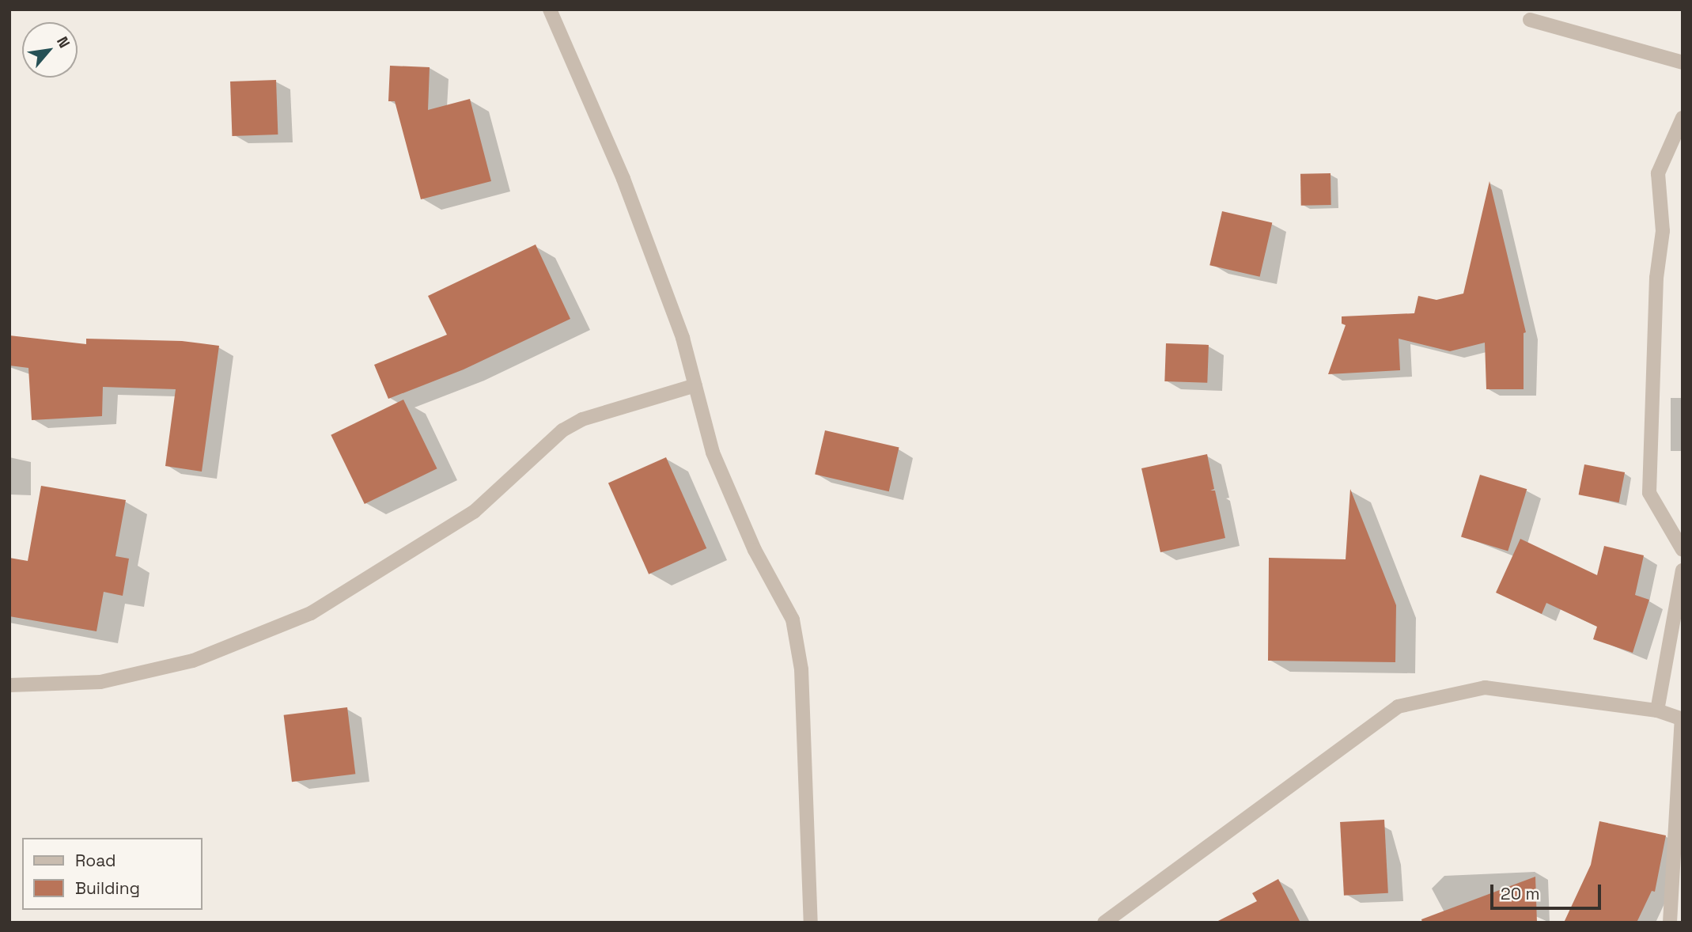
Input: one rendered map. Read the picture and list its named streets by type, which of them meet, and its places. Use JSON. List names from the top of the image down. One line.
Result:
{"legend":["Road","Building"],"scale_bar":"20 m","north":"top right"}
